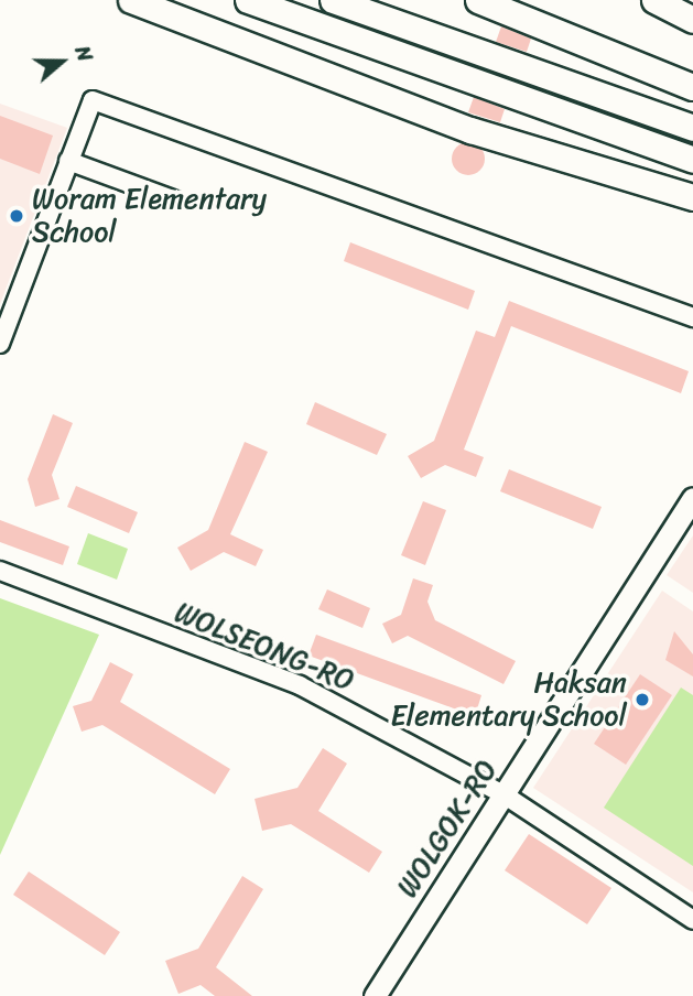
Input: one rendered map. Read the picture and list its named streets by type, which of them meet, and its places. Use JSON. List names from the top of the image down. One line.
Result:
{"streets":{"main road":["WOLGOK-RO"],"street":["WOLSEONG-RO"]},"crossings":[["WOLSEONG-RO","WOLGOK-RO"]],"places":["Woram Elementary School","Haksan Elementary School"],"north":"right"}
